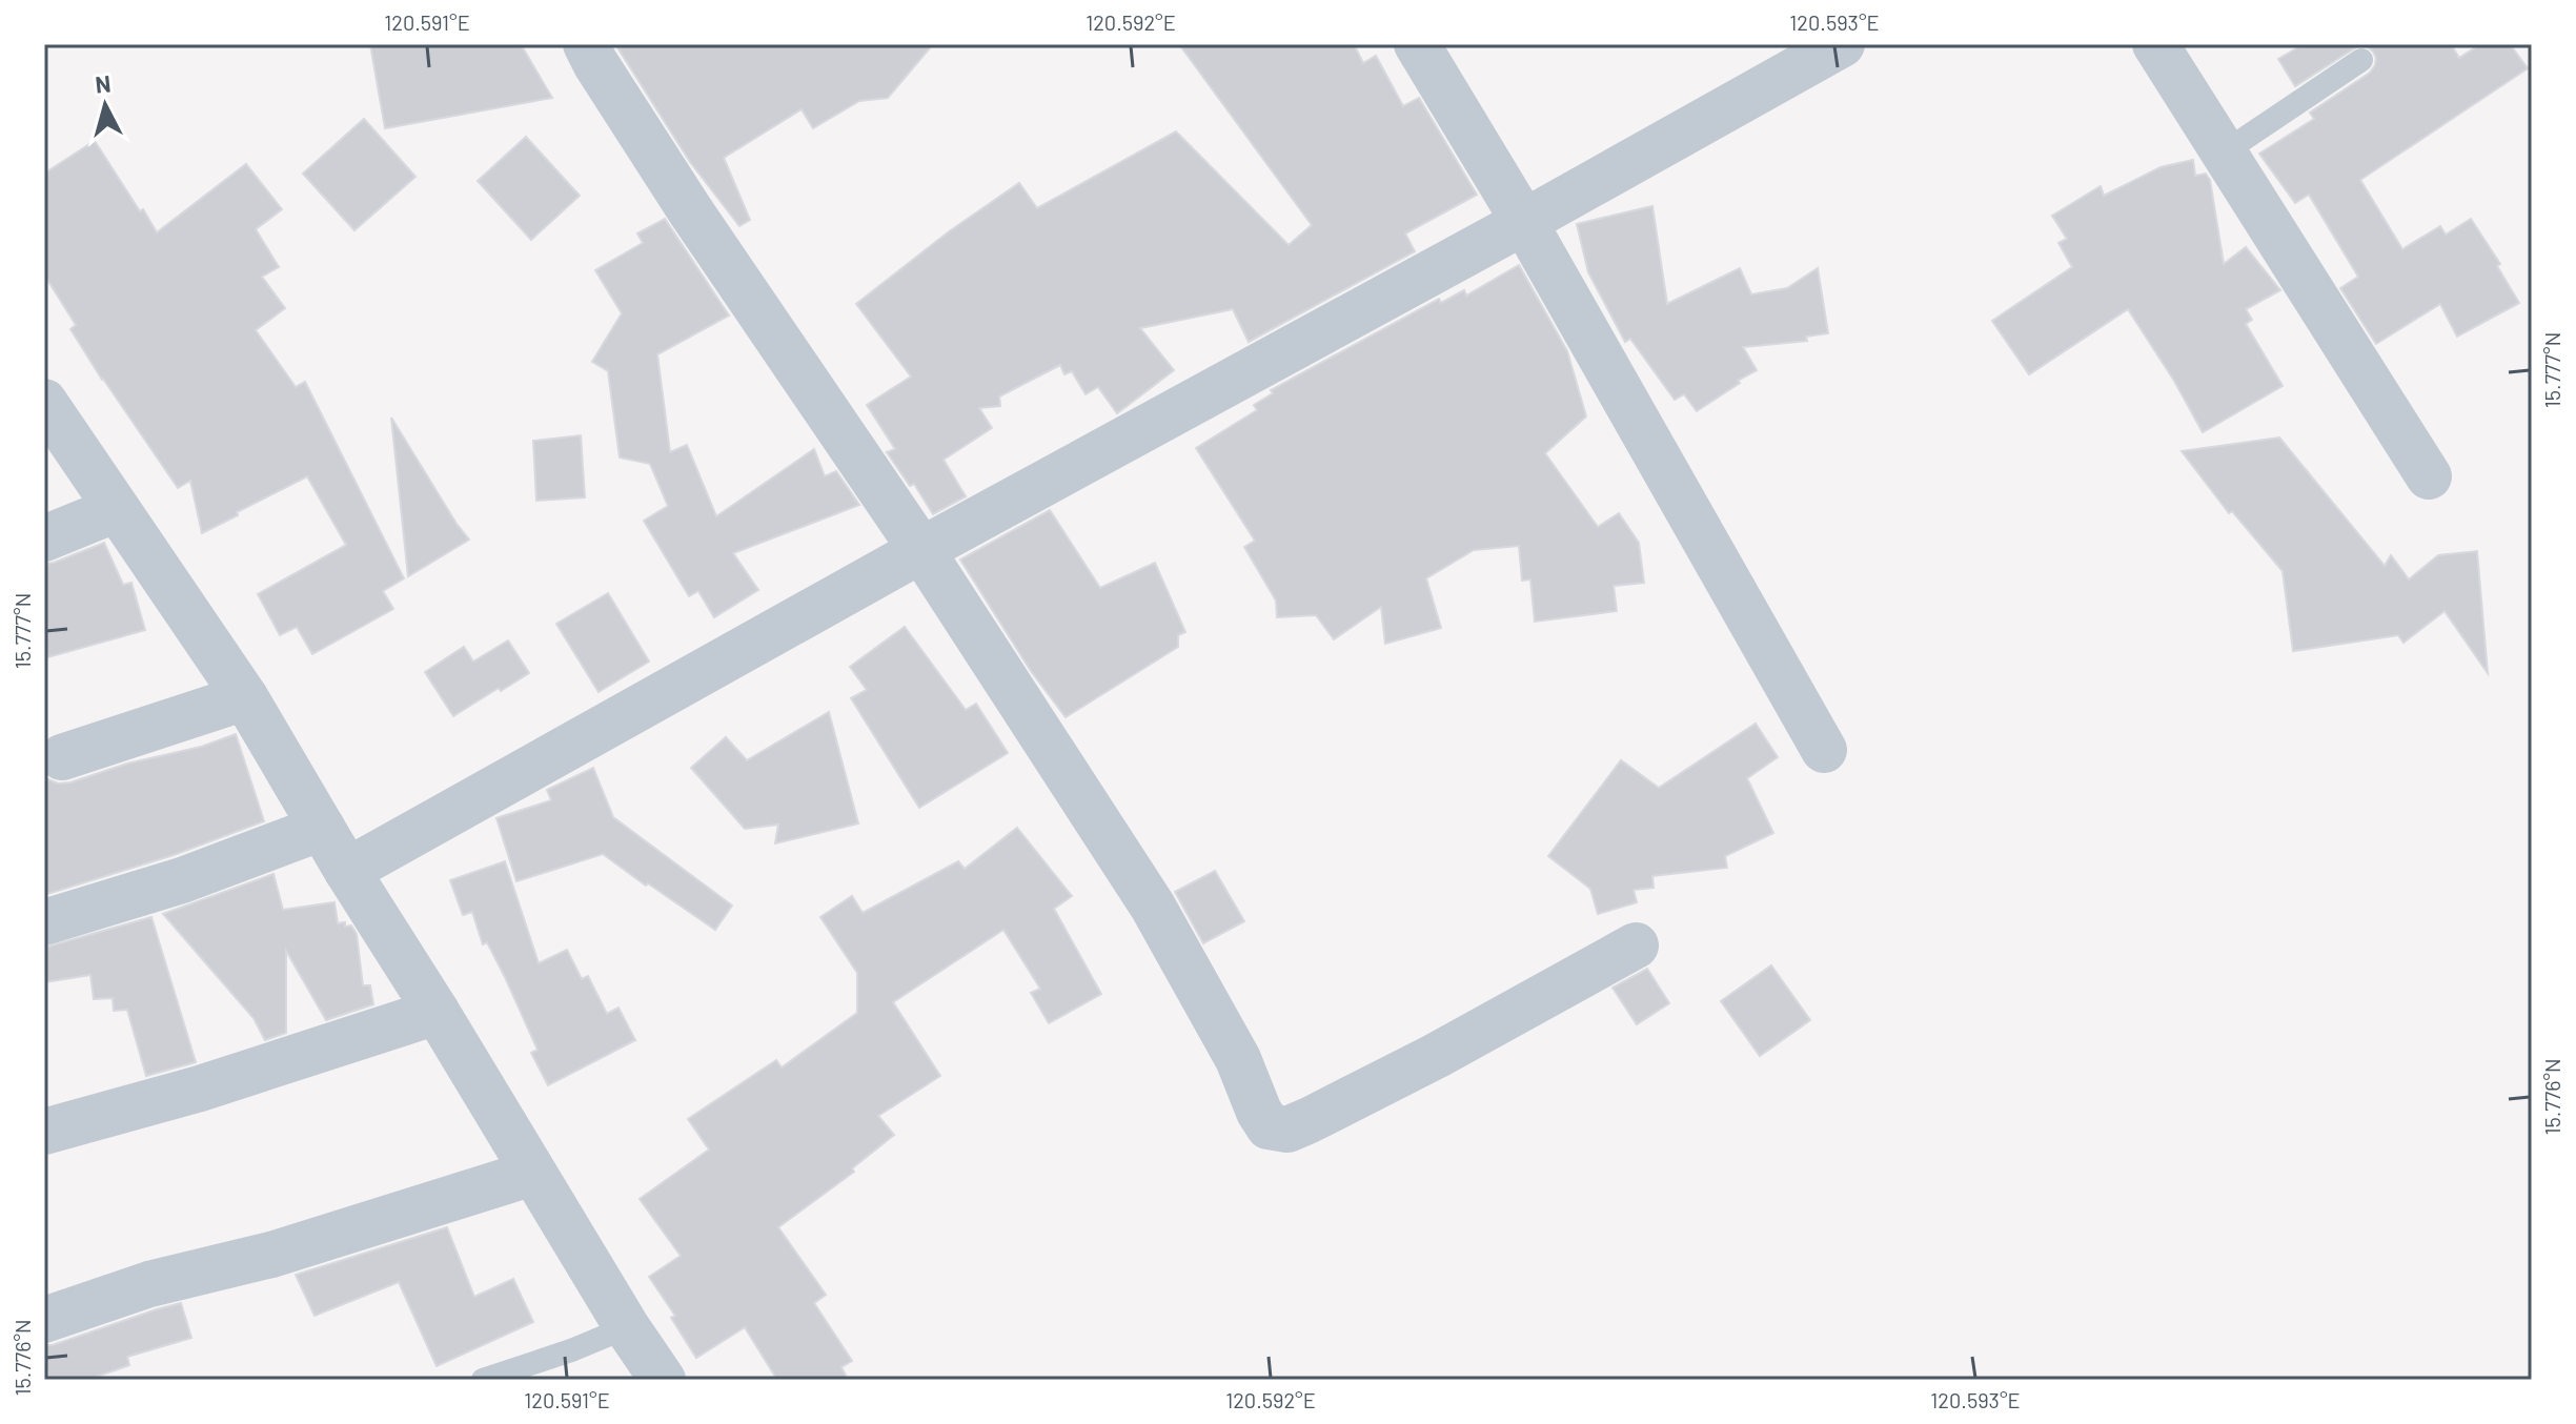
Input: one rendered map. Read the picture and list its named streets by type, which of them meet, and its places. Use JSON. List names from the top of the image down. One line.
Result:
{"north":"top","coordinates":["120.591°E","120.592°E","120.593°E","15.777°N","15.776°N"]}
